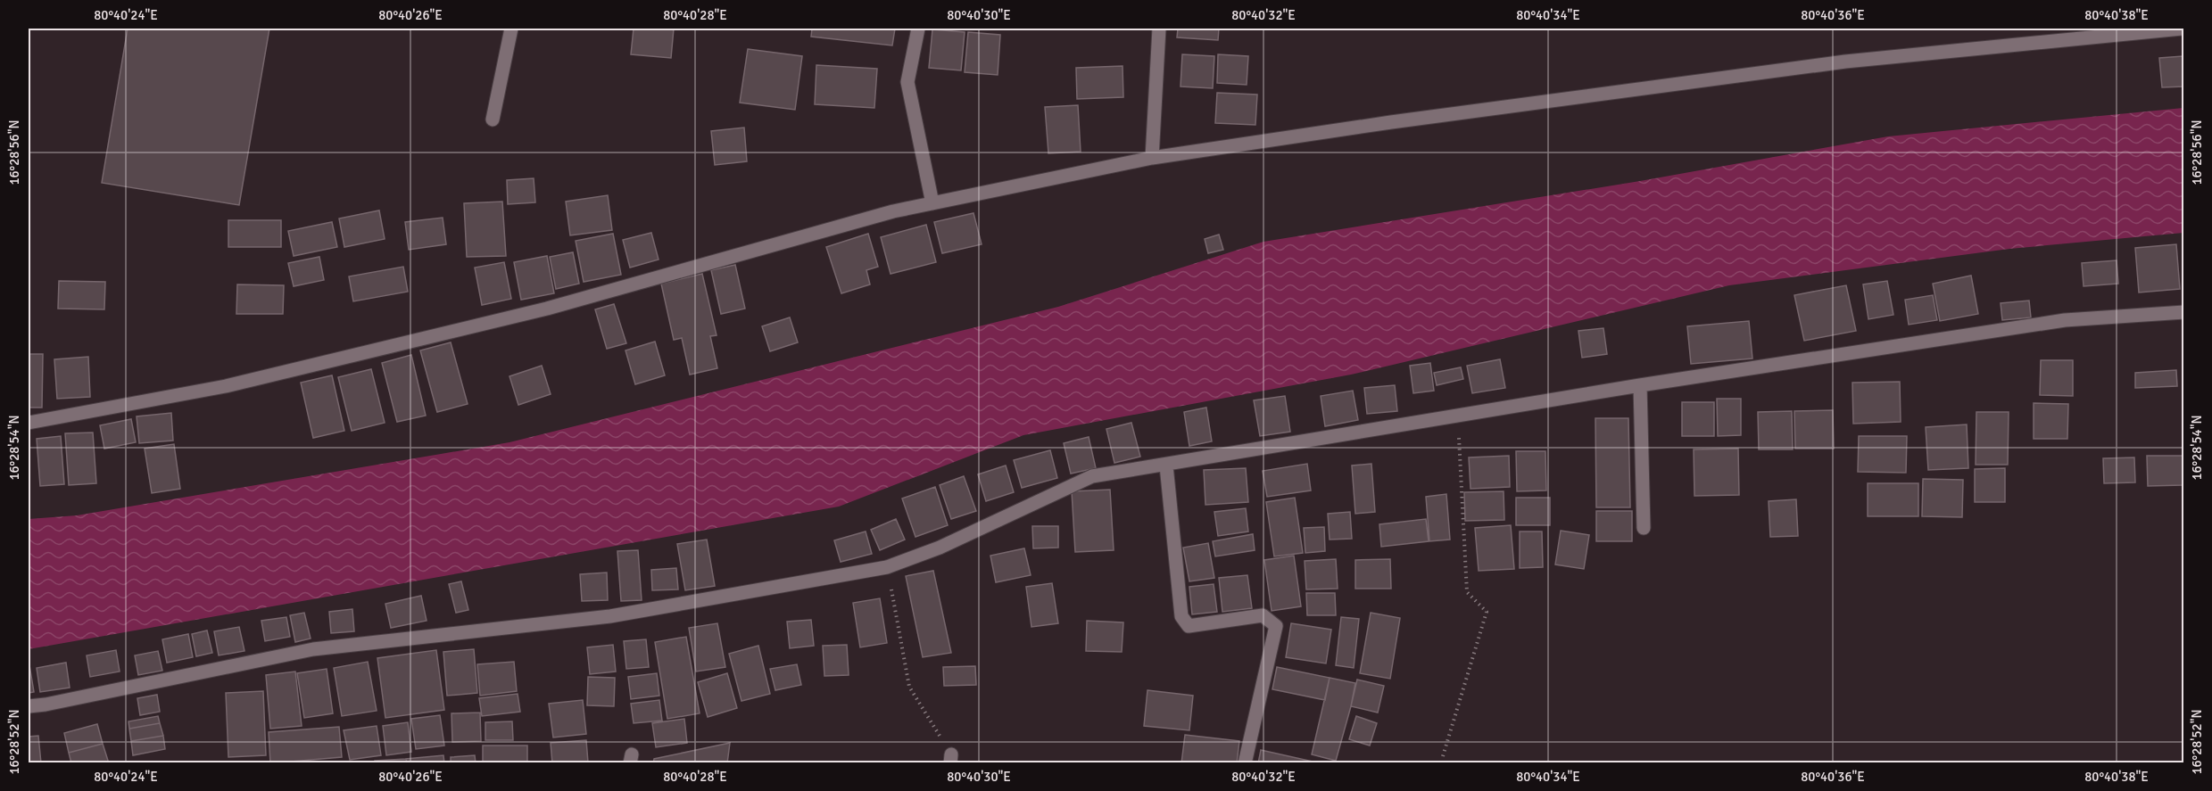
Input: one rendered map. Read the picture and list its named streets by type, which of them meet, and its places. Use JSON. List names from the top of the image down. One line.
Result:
{"coordinates":["80°40'24\"E","80°40'26\"E","80°40'28\"E","80°40'30\"E","80°40'32\"E","80°40'34\"E","80°40'36\"E","80°40'38\"E","16°28'56\"N","16°28'54\"N","16°28'52\"N"]}
